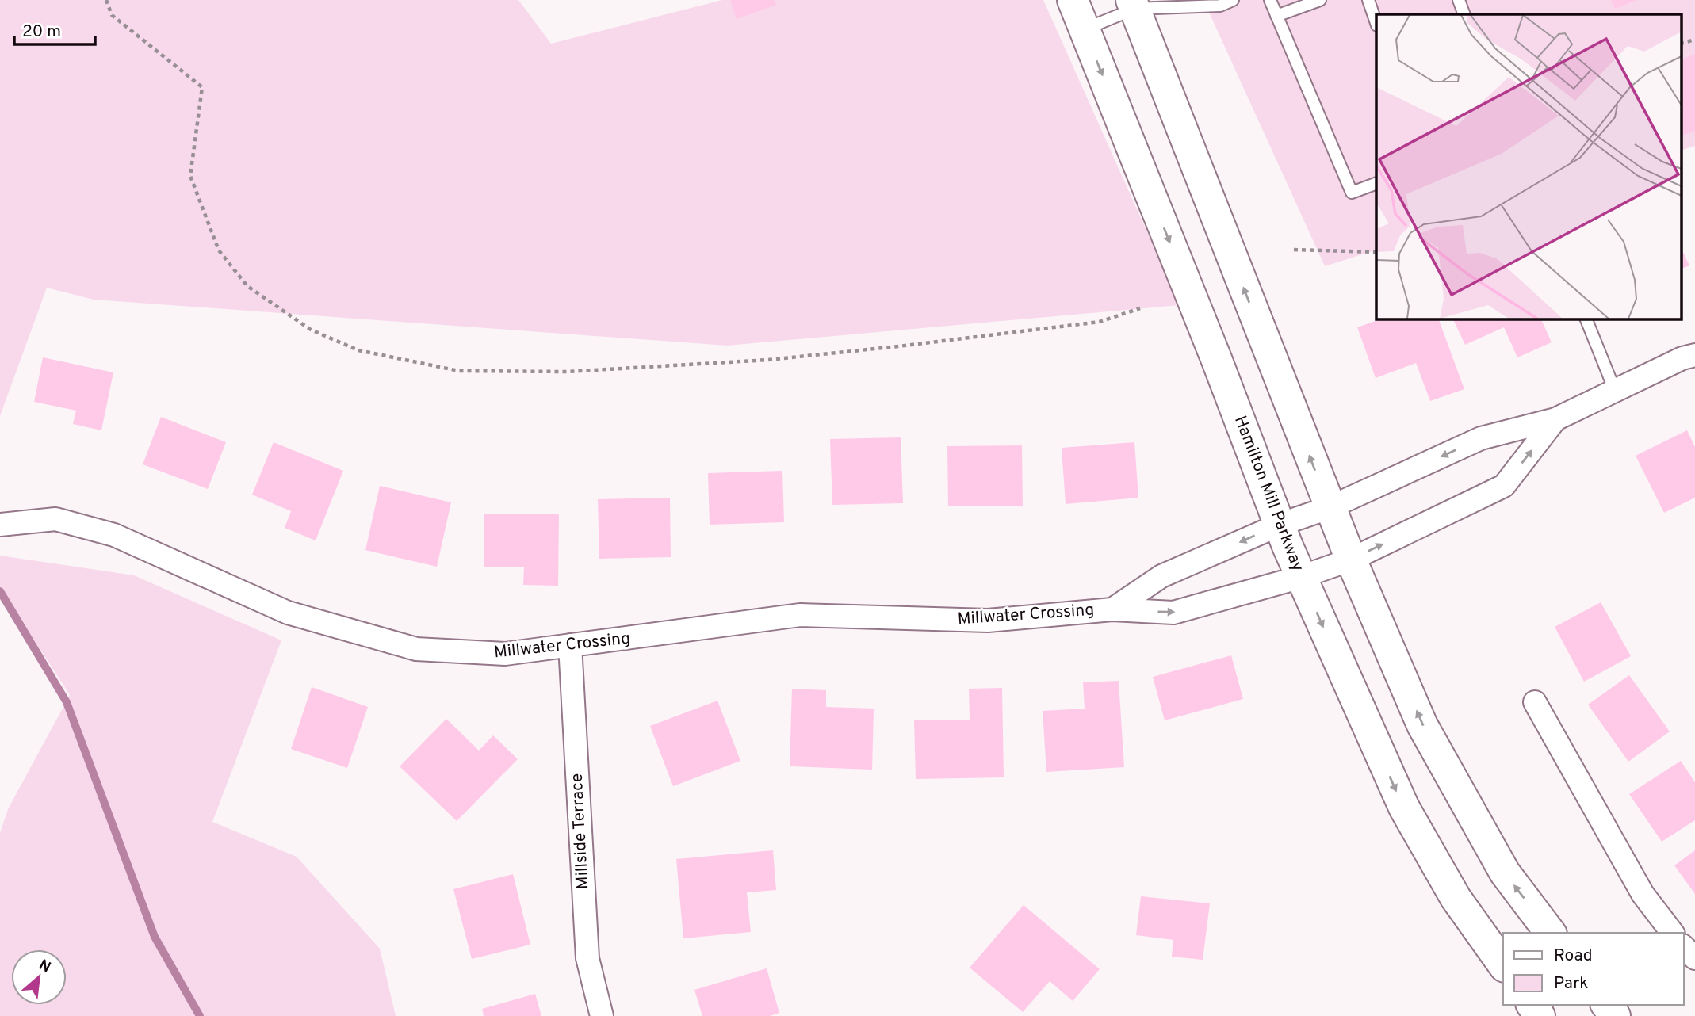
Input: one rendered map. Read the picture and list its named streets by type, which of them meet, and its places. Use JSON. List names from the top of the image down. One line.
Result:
{"streets":{"street":["Hamilton Mill Parkway","Millwater Crossing","Millside Terrace"]},"crossings":[["Hamilton Mill Parkway","Millwater Crossing"],["Millwater Crossing","Millside Terrace"]],"legend":["Road","Park"],"scale_bar":"20 m","north":"top right"}
